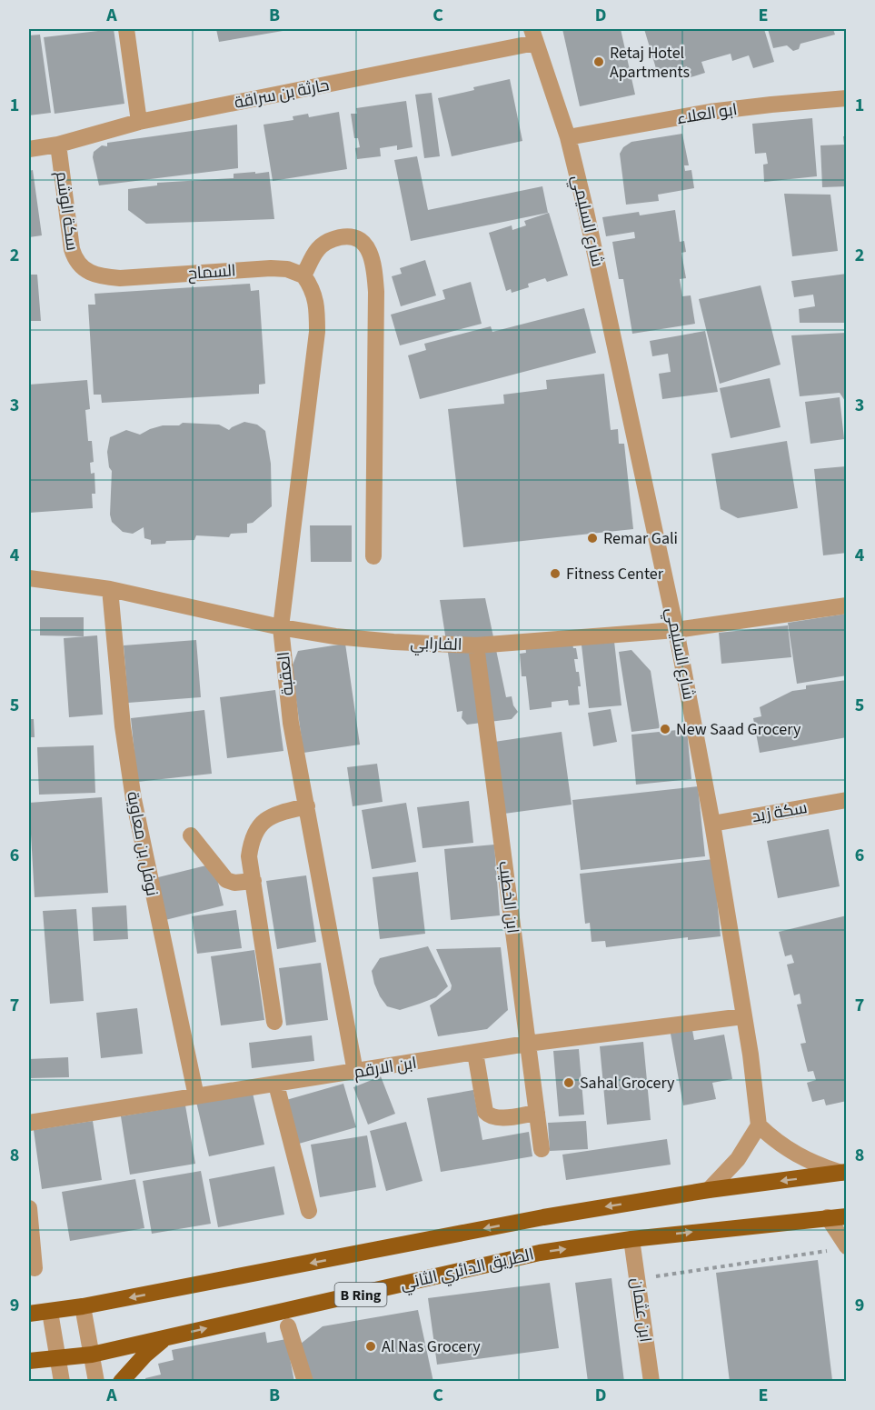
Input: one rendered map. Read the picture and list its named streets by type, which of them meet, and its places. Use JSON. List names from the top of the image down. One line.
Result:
{"streets":{"main road":["الطريق الدائري الثاني","B Ring"],"street":["حارثة بن سراقة","ابو العلاء","سكة الوشم","شارع السليمي","السماح","الفارابي","العقبة","سكة زيد","نوفل بن معاوية","ابن الخطيب","ابن الارقم","ابن عثمان"]},"crossings":[["حارثة بن سراقة","سكة الوشم"],["حارثة بن سراقة","شارع السليمي"],["ابو العلاء","شارع السليمي"],["سكة الوشم","السماح"],["شارع السليمي","الفارابي"],["شارع السليمي","سكة زيد"],["شارع السليمي","ابن الارقم"],["السماح","العقبة"],["الفارابي","العقبة"],["الفارابي","نوفل بن معاوية"],["الفارابي","ابن الخطيب"],["العقبة","ابن الارقم"],["نوفل بن معاوية","ابن الارقم"],["ابن الخطيب","ابن الارقم"],["الطريق الدائري الثاني","ابن عثمان"]],"places":["Retaj Hotel Apartments","Remar Gali","Fitness Center","New Saad Grocery","Sahal Grocery","Al Nas Grocery"],"grid":{"columns":["A","B","C","D","E"],"rows":["1","2","3","4","5","6","7","8","9"]}}
